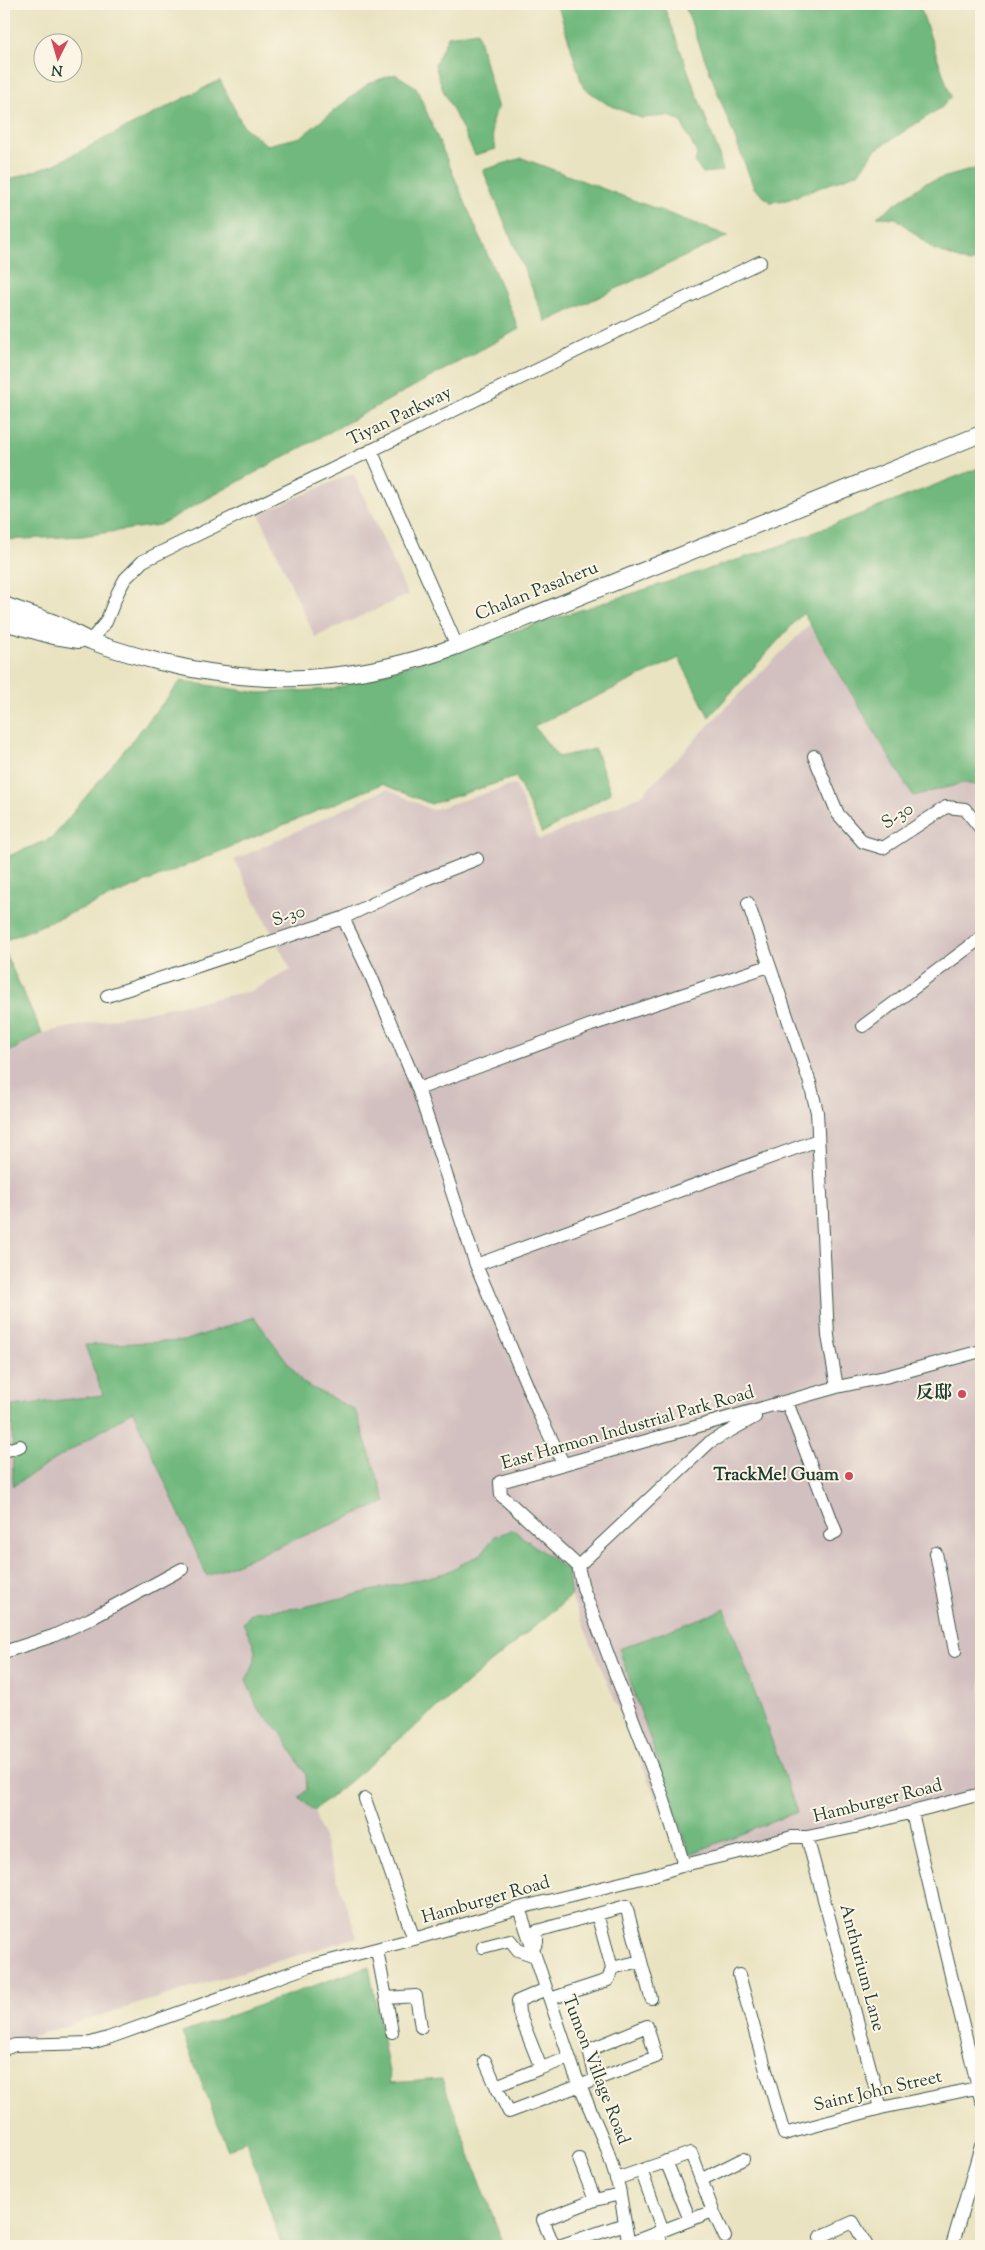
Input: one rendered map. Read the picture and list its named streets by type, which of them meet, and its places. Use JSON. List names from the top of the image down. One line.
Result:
{"streets":{"main road":["Chalan Pasaheru"],"street":["Tiyan Parkway","S-30","East Harmon Industrial Park Road","Hamburger Road","Anthurium Lane","Tumon Village Road","Saint John Street"]},"crossings":[["Tiyan Parkway","Chalan Pasaheru"],["Hamburger Road","Anthurium Lane"],["Hamburger Road","Tumon Village Road"],["Anthurium Lane","Saint John Street"]],"places":["反邸","TrackMe! Guam"],"north":"bottom"}
